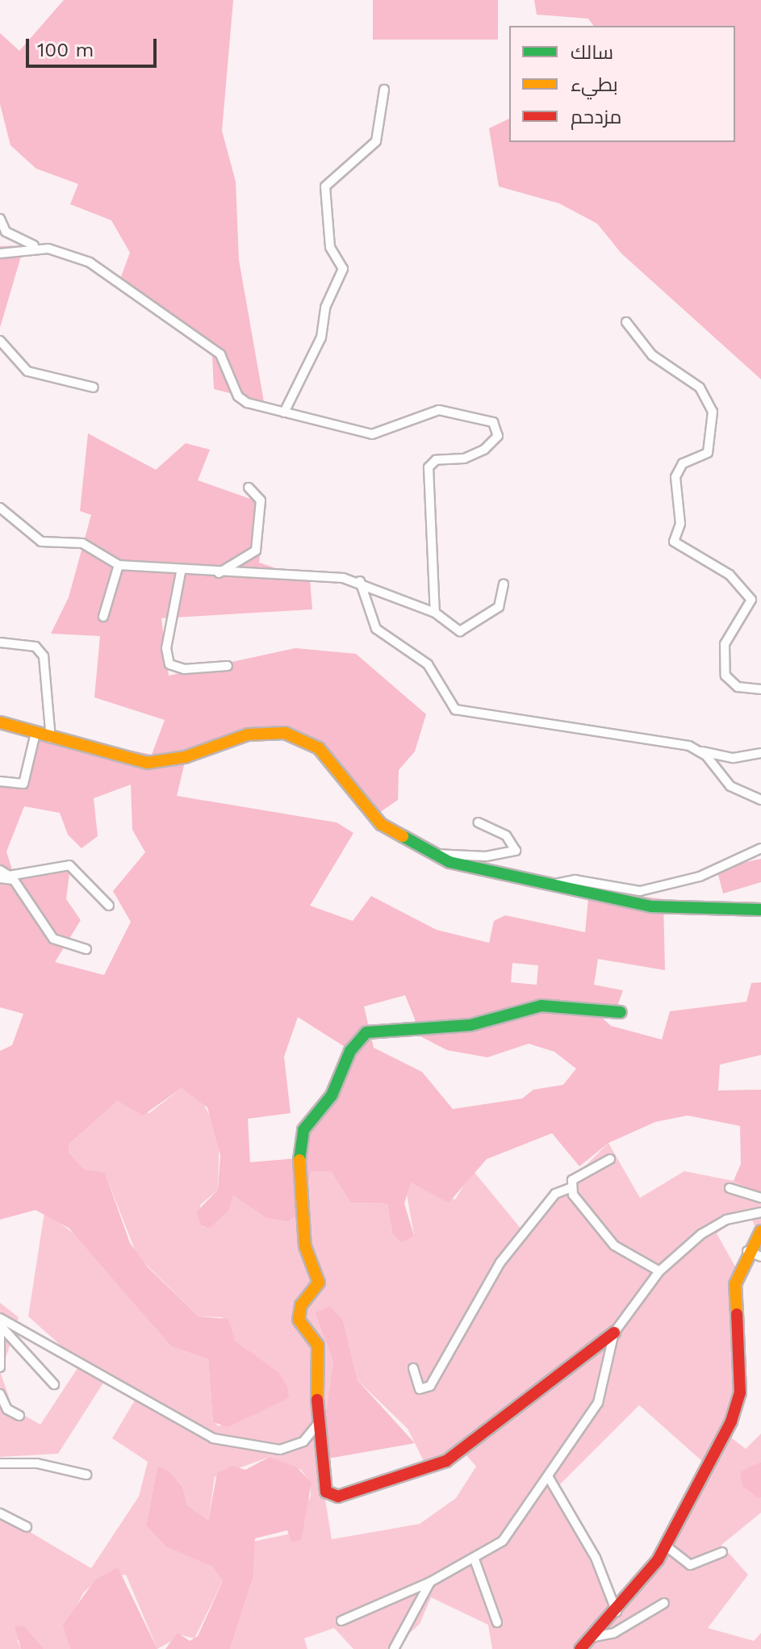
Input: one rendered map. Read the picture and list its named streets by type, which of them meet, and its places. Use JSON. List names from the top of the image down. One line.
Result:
{"legend":["سالك","بطيء","مزدحم"],"scale_bar":"100 m"}
